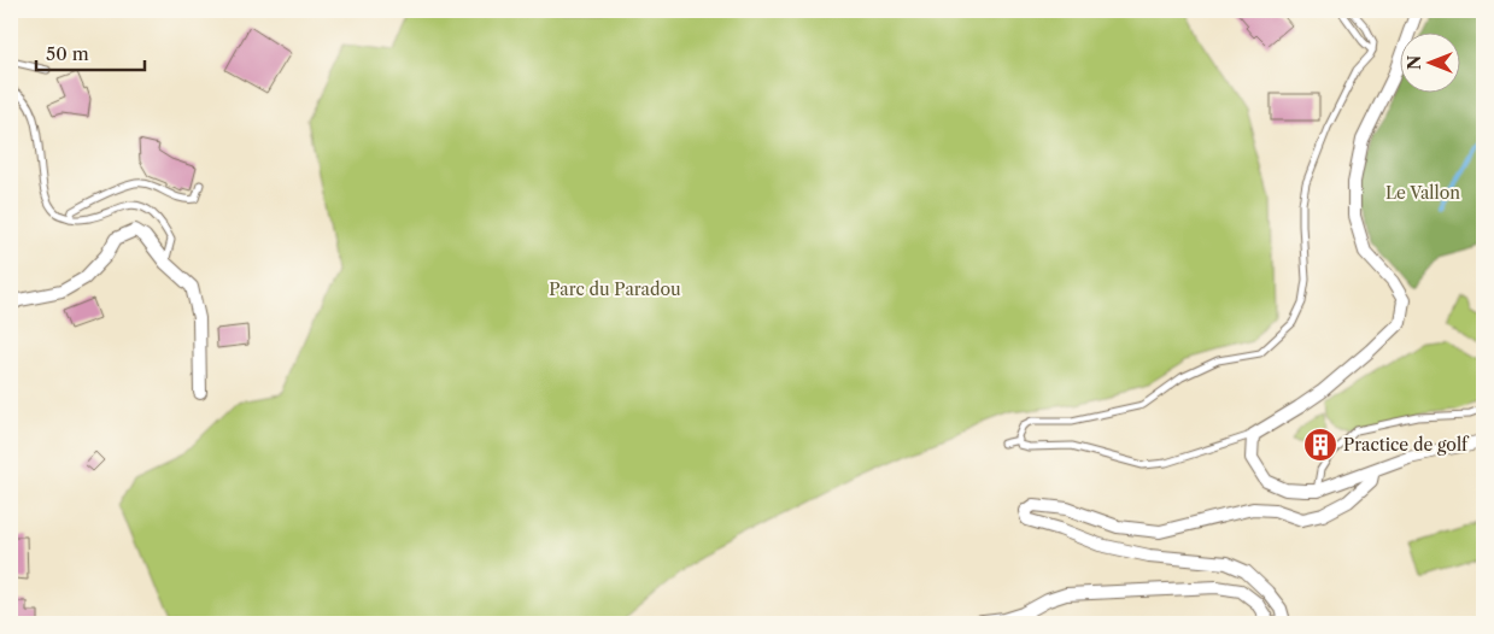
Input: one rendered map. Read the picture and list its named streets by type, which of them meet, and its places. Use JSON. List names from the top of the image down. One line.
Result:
{"parks":["Le Vallon","Parc du Paradou"],"places":{"building":["Practice de golf"]},"scale_bar":"50 m","north":"left"}
